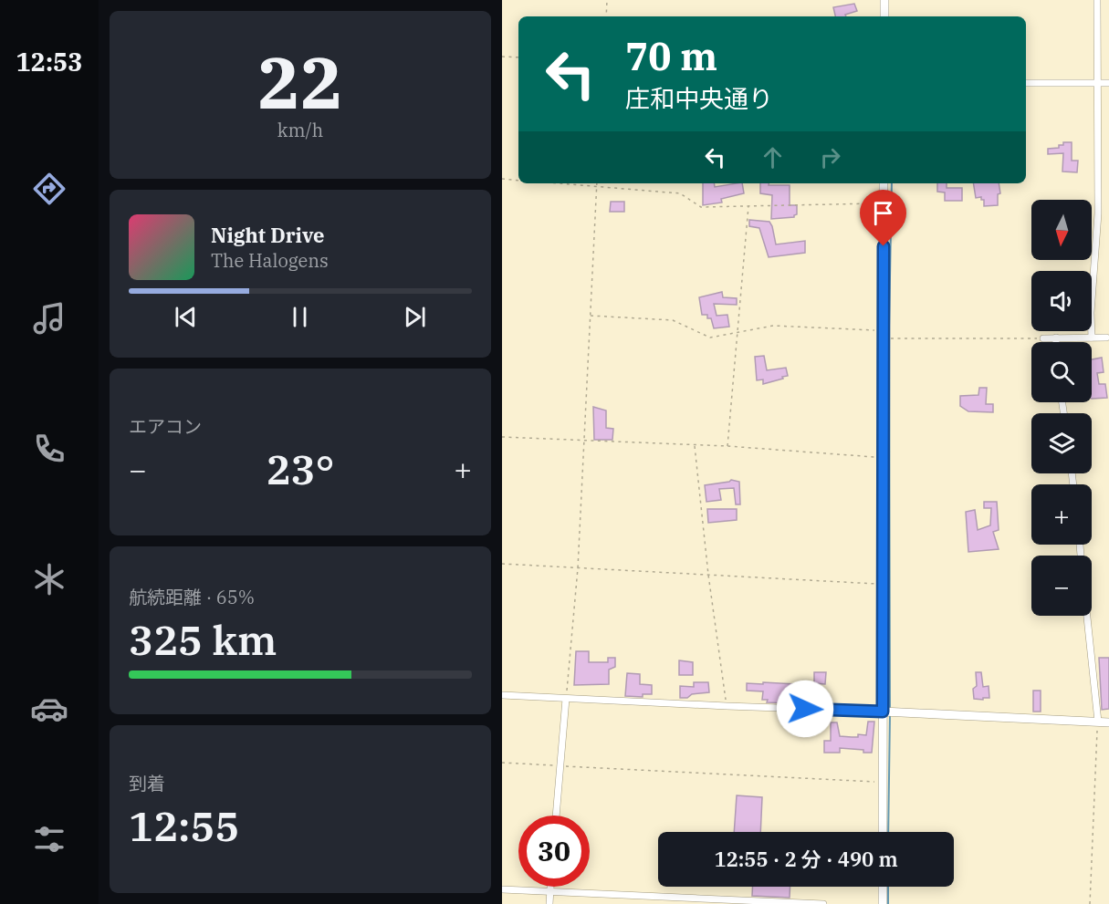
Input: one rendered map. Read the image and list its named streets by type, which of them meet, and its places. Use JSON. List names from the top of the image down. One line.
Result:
{"north":"bottom","page":{"tabs":"12:53","tile":[["22","km/h"],"エアコン",["航続距離 · 65%","325 km"],["到着","12:55"]],"turn":["70 m","庄和中央通り"],"map_buttons":["+","−"],"song":["Night Drive","The Halogens"],"heat":["−","23°","+"],"limit":"30","trip":"12:55 · 2 分 · 490 m"}}
